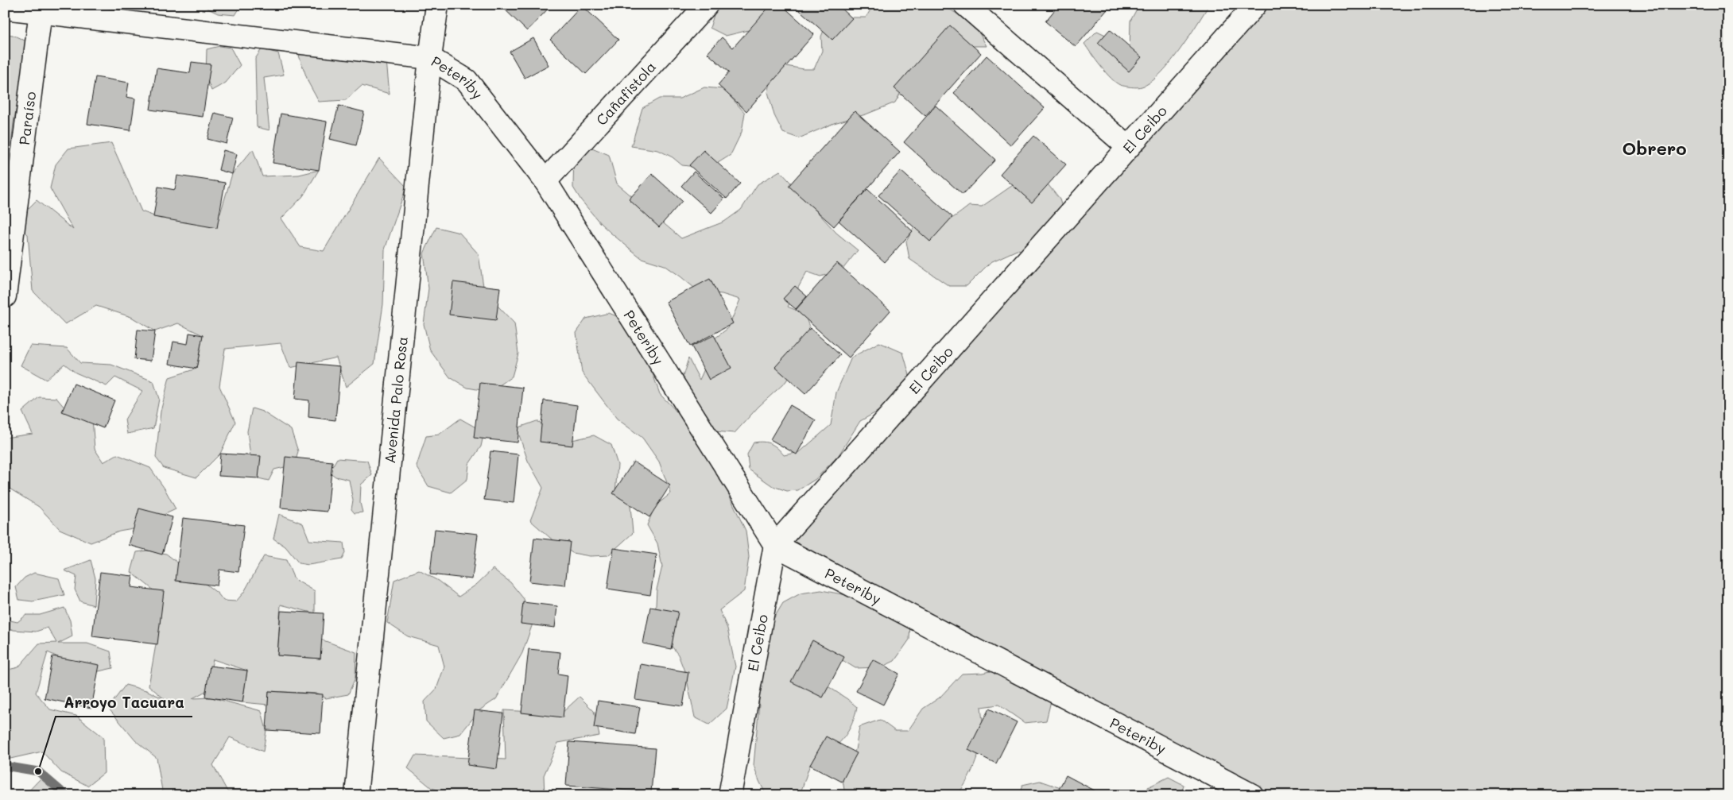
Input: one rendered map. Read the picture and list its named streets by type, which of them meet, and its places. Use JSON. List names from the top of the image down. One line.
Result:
{"streets":{"street":["Peteriby","Cañafistola","Paraíso","El Ceibo","Avenida Palo Rosa"]},"crossings":[["Peteriby","Cañafistola"],["Peteriby","Paraíso"],["Peteriby","El Ceibo"],["Peteriby","Avenida Palo Rosa"]],"districts":["Obrero"],"places":["Arroyo Tacuara"]}
